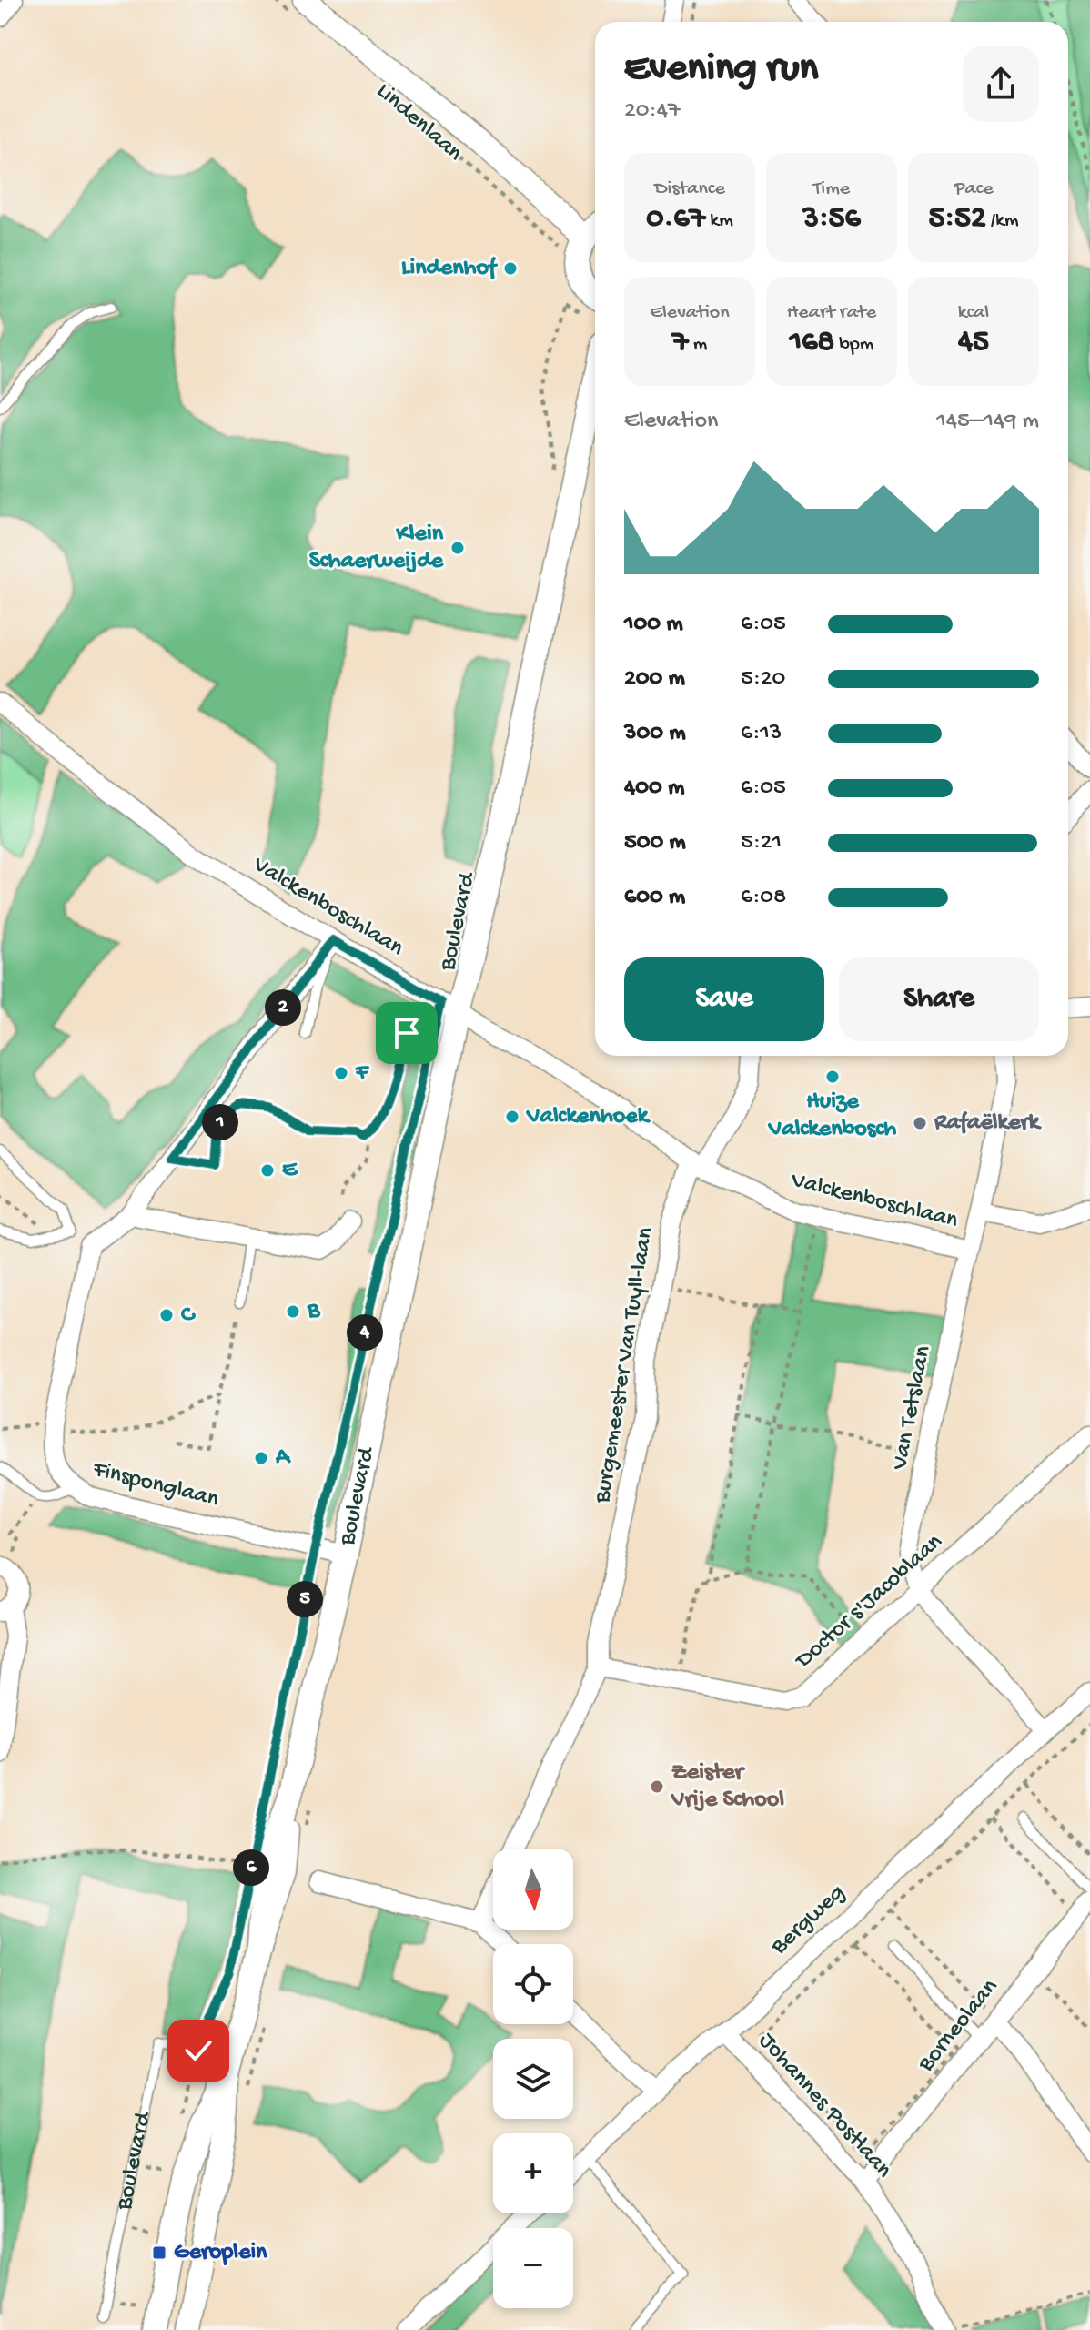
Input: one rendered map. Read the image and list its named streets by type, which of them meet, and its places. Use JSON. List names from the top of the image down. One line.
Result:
{"streets":{"street":["Lindenlaan","Valckenboschlaan","Boulevard","Burgemeester Van Tuyll-laan","Van Tetslaan","Finsponglaan","Doctor s'Jacoblaan","Bergweg","Borneolaan","Johannes Postlaan"]},"crossings":[["Valckenboschlaan","Boulevard"],["Valckenboschlaan","Burgemeester Van Tuyll-laan"],["Valckenboschlaan","Van Tetslaan"],["Boulevard","Finsponglaan"],["Burgemeester Van Tuyll-laan","Doctor s'Jacoblaan"],["Van Tetslaan","Doctor s'Jacoblaan"],["Van Tetslaan","Bergweg"],["Bergweg","Johannes Postlaan"],["Borneolaan","Johannes Postlaan"]],"places":{"other":["Lindenhof","Klein Schaerweijde","F","Huize Valckenbosch","Valckenhoek","Rafaëlkerk","E","B","C","A","Zeister Vrije School"],"transit":["Geroplein"]},"north":"bottom","page":{"heading":["Evening run","20:47"],"stats":[["Distance","0.67 km"],["Time","3:56"],["Pace","5:52 /km"],["Elevation","7 m"],["Heart rate","168 bpm"],["kcal","45"]],"chart":["Elevation","145–149 m"],"list":[{"name":"100 m","note":"6:05"},{"name":"200 m","note":"5:20"},{"name":"300 m","note":"6:13"},{"name":"400 m","note":"6:05"},{"name":"500 m","note":"5:21"},{"name":"600 m","note":"6:08"}],"buttons":["Save","Share"],"pins":["2","1","4","5","6"],"map_buttons":["+","−"]}}
